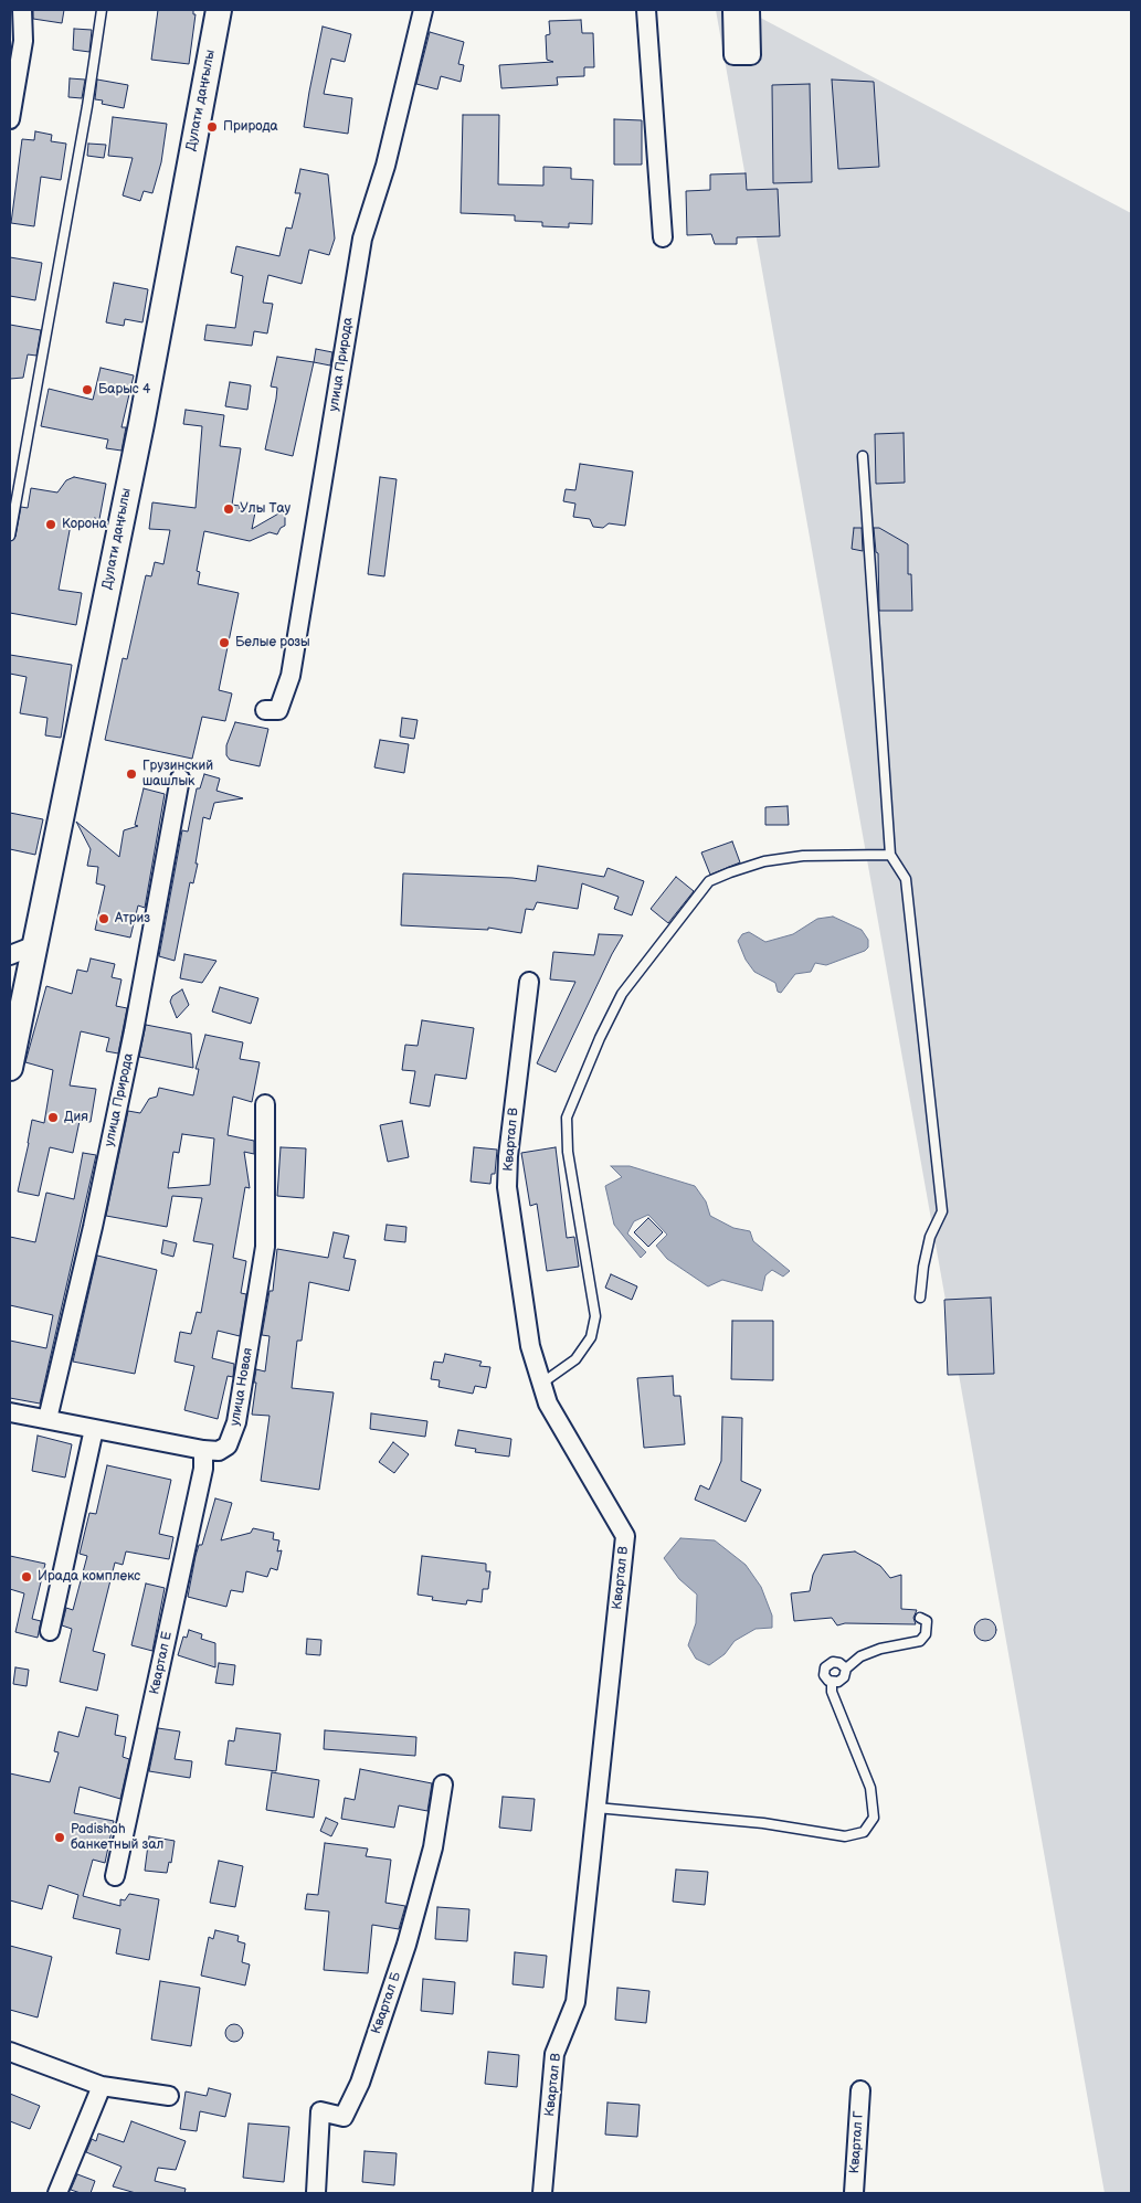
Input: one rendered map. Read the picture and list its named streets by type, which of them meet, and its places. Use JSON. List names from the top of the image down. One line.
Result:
{"streets":{"main road":["Дулати даңғылы"],"street":["улица Природа","Квартал В","улица Новая","Квартал Е","Квартал Б","Квартал Г"]},"crossings":[["улица Природа","улица Новая"],["улица Новая","Квартал Е"]],"places":["Природа","Барыс 4","Улы Тау","Корона","Белые розы","Грузинский шашлык","Атриз","Дия","Ирада комплекс","Padishah банкетный зал"]}
